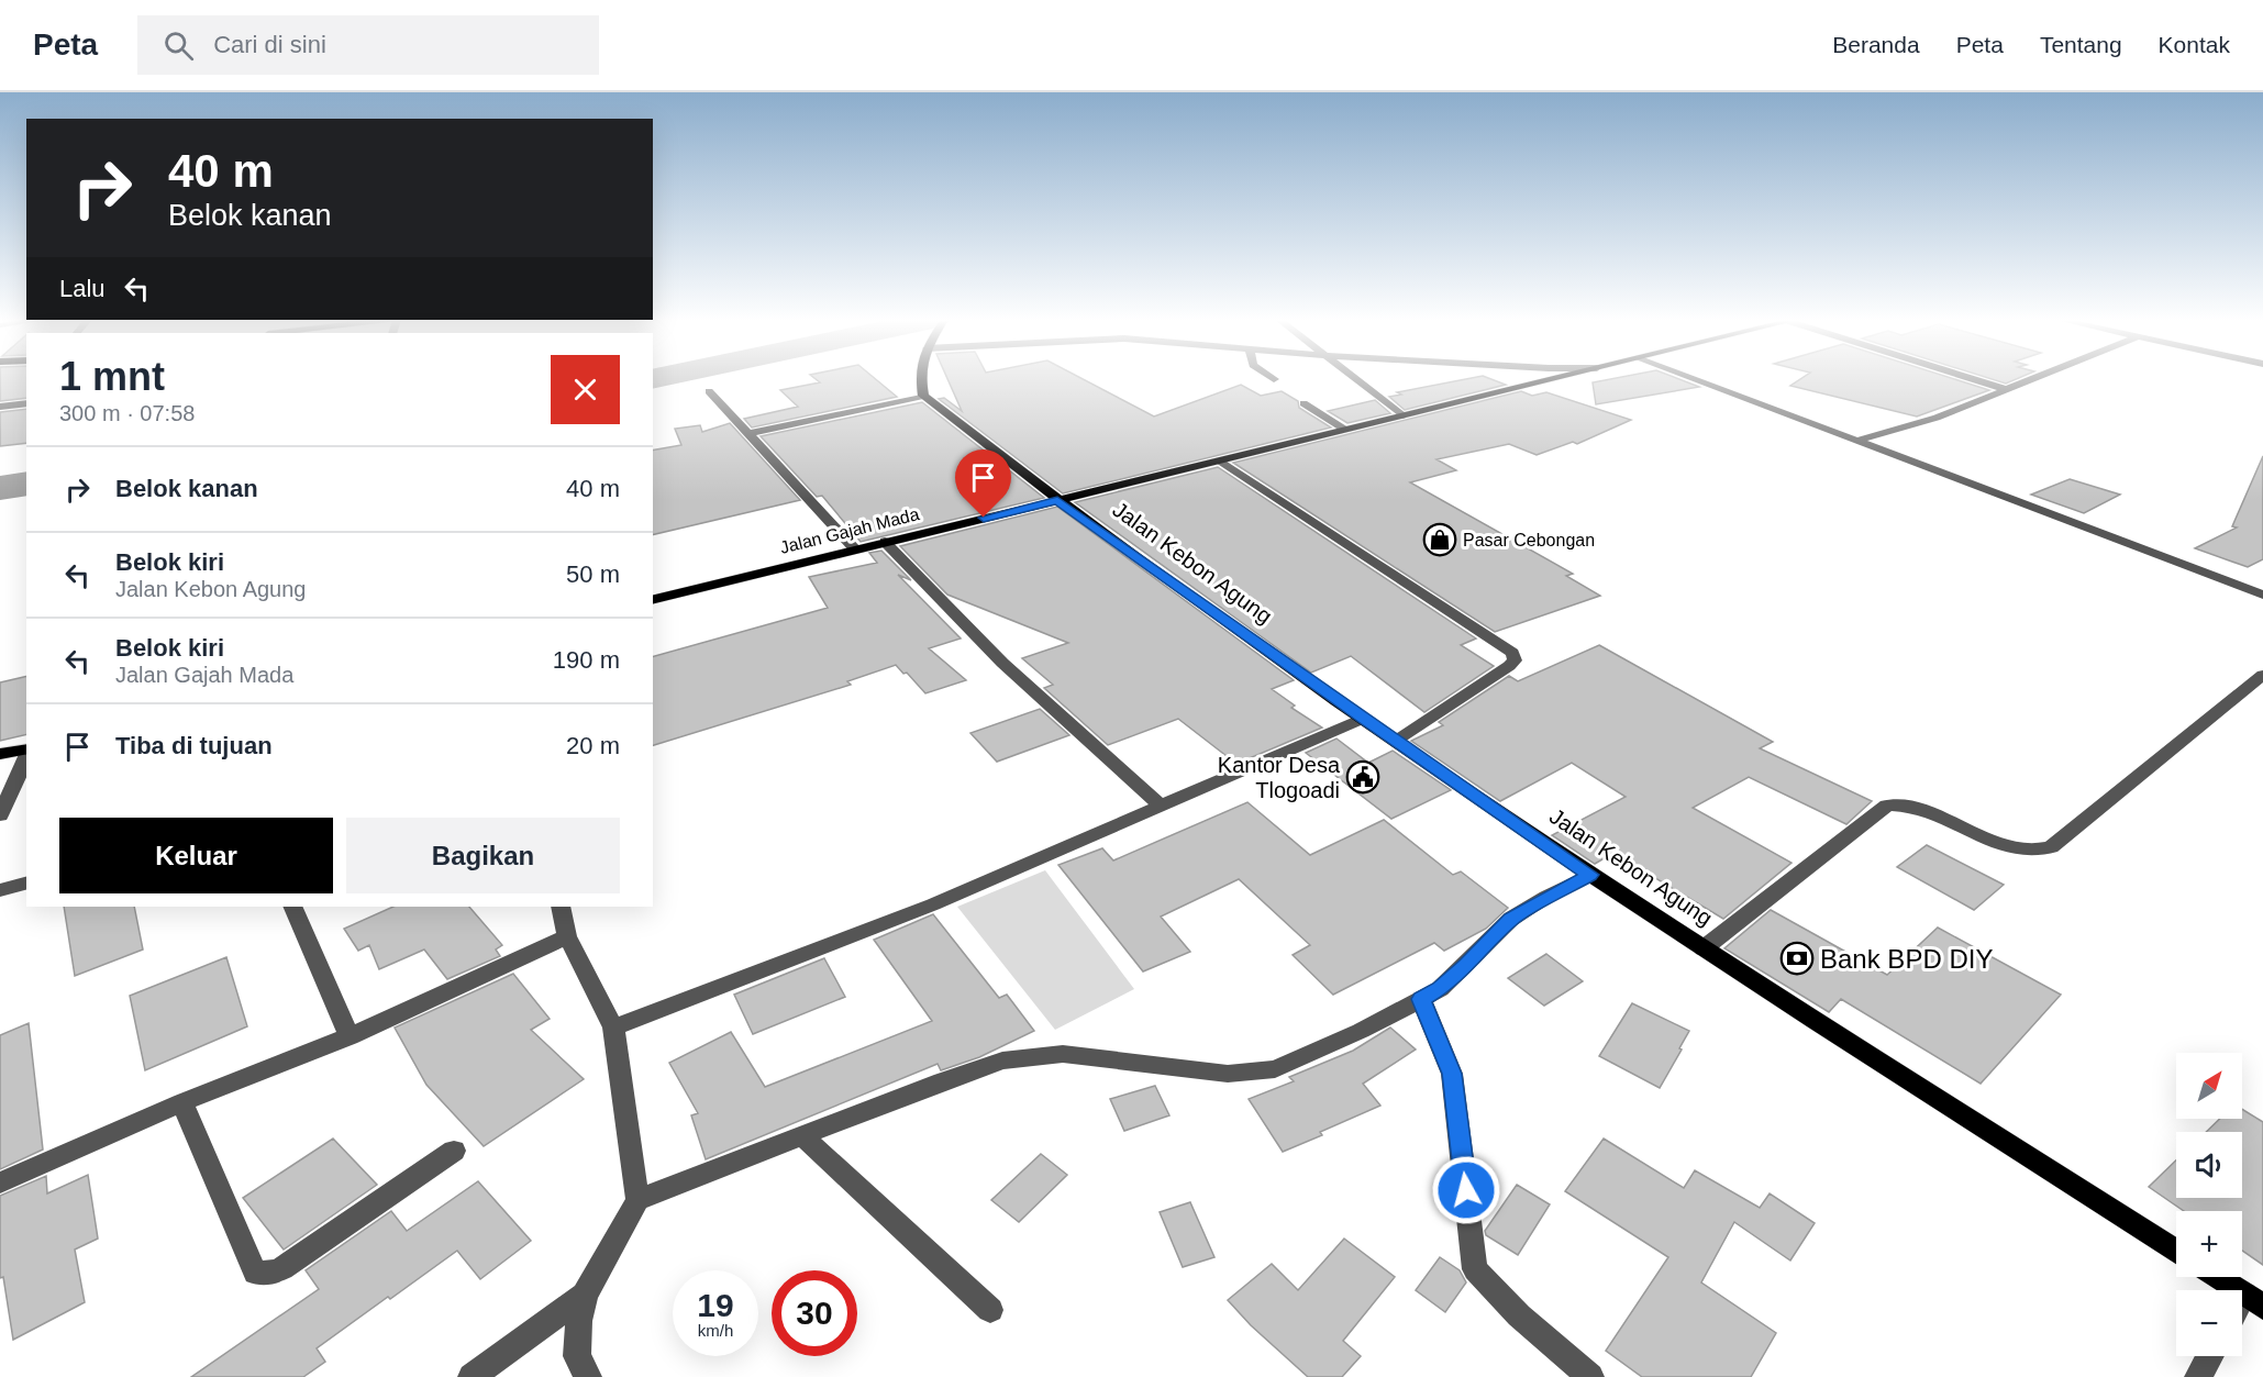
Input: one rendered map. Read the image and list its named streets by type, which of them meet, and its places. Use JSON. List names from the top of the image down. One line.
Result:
{"streets":{"main road":["Jalan Gajah Mada","Jalan Kebon Agung"]},"crossings":[["Jalan Gajah Mada","Jalan Kebon Agung"]],"places":{"shop":["Pasar Cebongan"],"public building":["Kantor Desa Tlogoadi"],"bank":["Bank BPD DIY"]},"north":"top right","page":{"header":"Peta","search":"Cari di sini","nav":["Beranda","Peta","Tentang","Kontak"],"turn":["40 m","Belok kanan"],"then":"Lalu","heading":["1 mnt","300 m · 07:58"],"list":[{"name":"Belok kanan","value":"40 m"},{"name":"Belok kiri","note":"Jalan Kebon Agung","value":"50 m"},{"name":"Belok kiri","note":"Jalan Gajah Mada","value":"190 m"},{"name":"Tiba di tujuan","value":"20 m"}],"buttons":["Keluar","Bagikan"],"map_buttons":["+","−"],"speed":"19 km/h","limit":"30"}}
